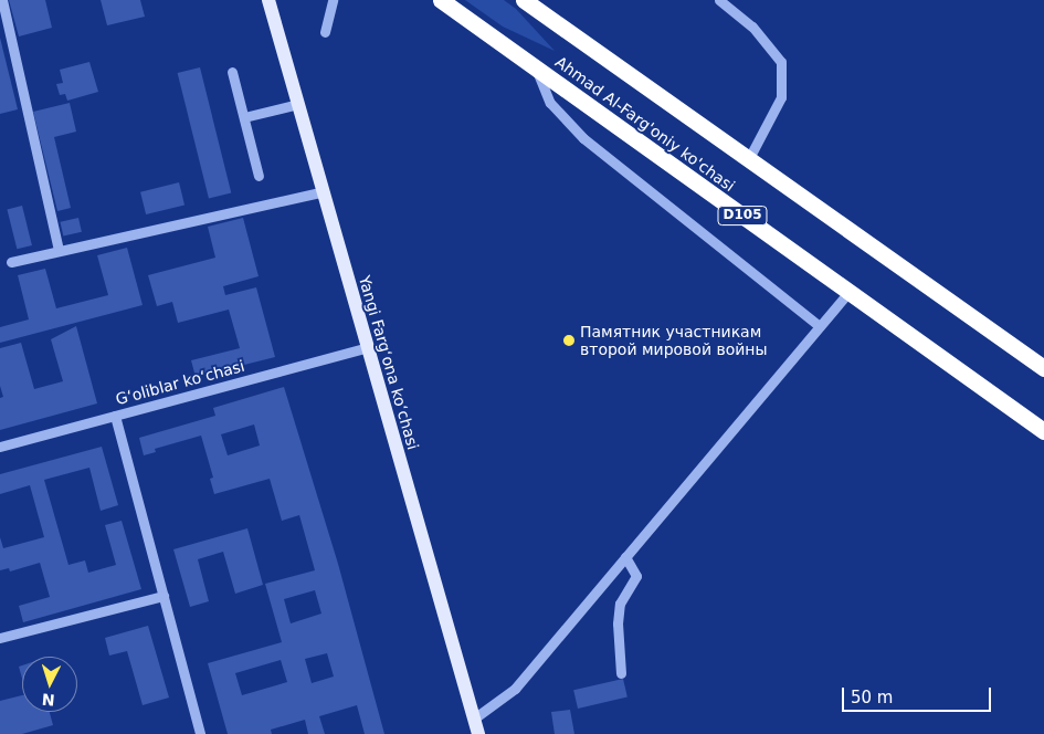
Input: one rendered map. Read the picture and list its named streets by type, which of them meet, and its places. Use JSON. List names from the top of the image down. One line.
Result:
{"streets":{"highway":["Ahmad Al-Farg'oniy ko'chasi","D105"],"main road":["Yangi Fargʻona koʻchasi"],"street":["Gʻoliblar koʻchasi"]},"crossings":[["Yangi Fargʻona koʻchasi","Gʻoliblar koʻchasi"]],"places":["Памятник участникам второй мировой войны"],"scale_bar":"50 m","north":"bottom"}
